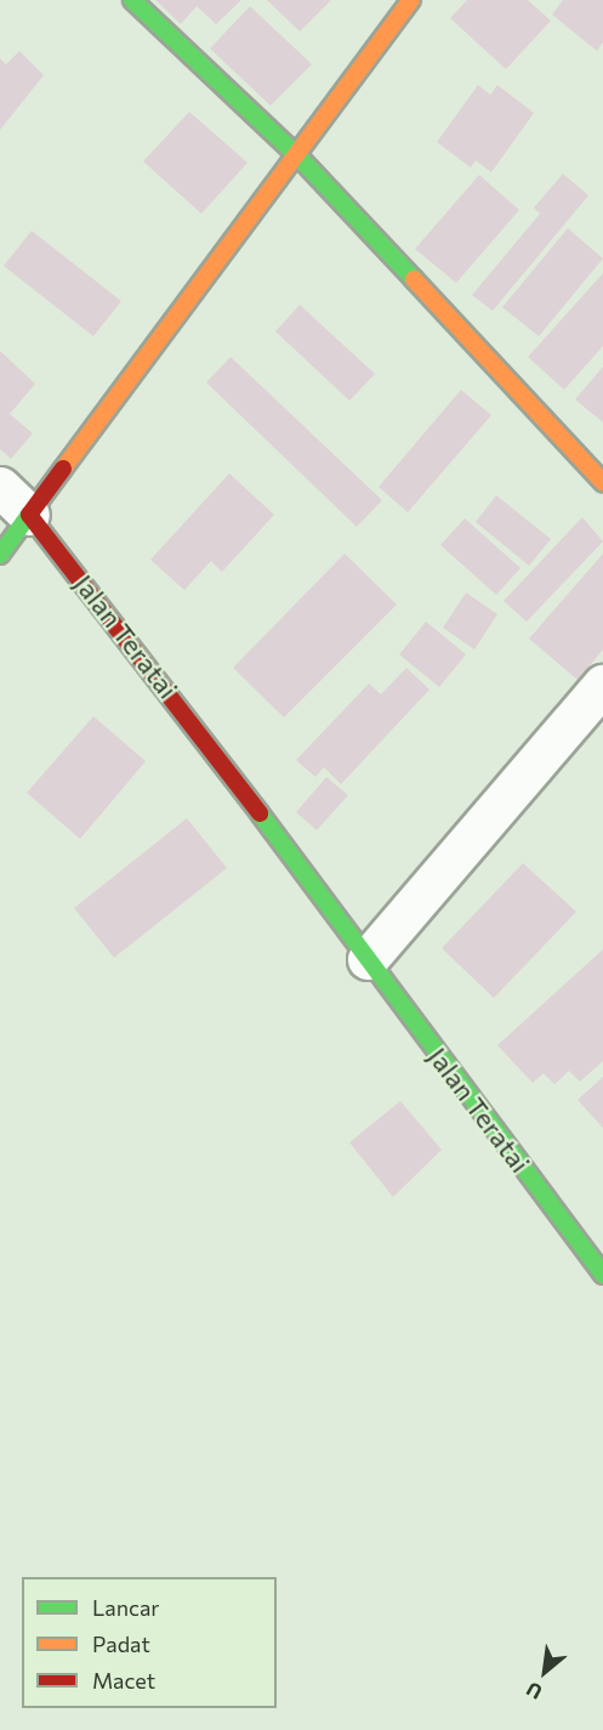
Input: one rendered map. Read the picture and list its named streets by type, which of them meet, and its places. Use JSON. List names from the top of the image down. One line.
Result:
{"streets":{"street":["Jalan Teratai"]},"legend":["Lancar","Padat","Macet"],"north":"bottom left"}
